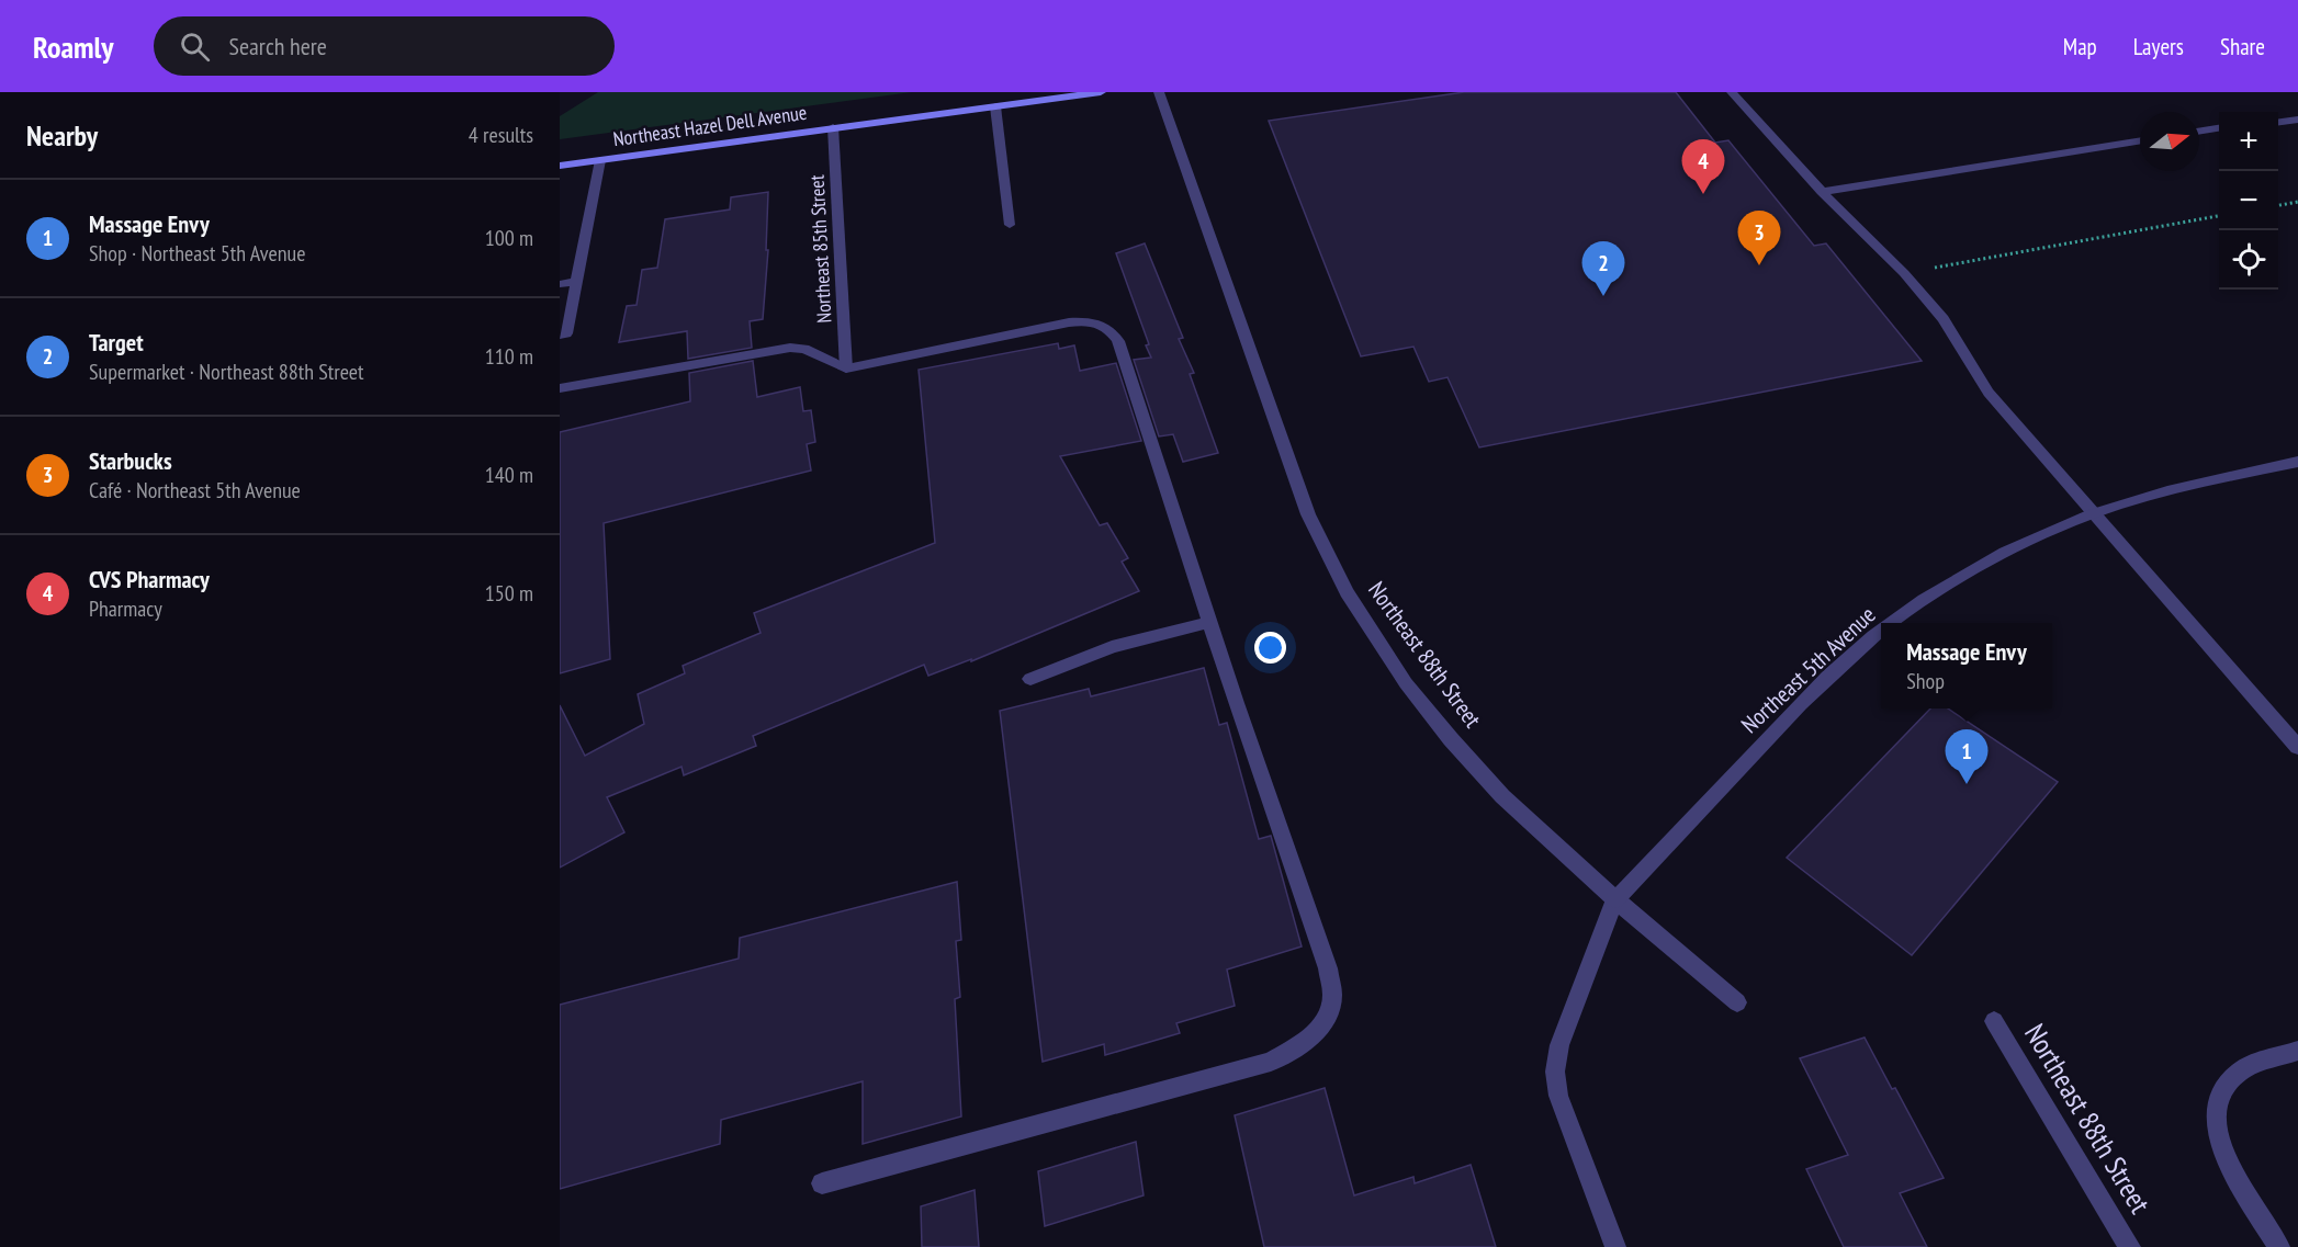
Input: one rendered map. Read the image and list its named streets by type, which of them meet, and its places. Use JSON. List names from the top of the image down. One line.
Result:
{"streets":{"main road":["Northeast Hazel Dell Avenue"],"street":["Northeast 85th Street","Northeast 88th Street","Northeast 5th Avenue"]},"crossings":[["Northeast Hazel Dell Avenue","Northeast 85th Street"],["Northeast 88th Street","Northeast 5th Avenue"]],"north":"right","page":{"header":"Roamly","search":"Search here","nav":["Map","Layers","Share"],"heading":["Nearby","4 results"],"map_buttons":["+","−"],"pins":["4","3","2","1"],"list":[{"mark":"1","name":"Massage Envy","note":"Shop · Northeast 5th Avenue","value":"100 m"},{"mark":"2","name":"Target","note":"Supermarket · Northeast 88th Street","value":"110 m"},{"mark":"3","name":"Starbucks","note":"Café · Northeast 5th Avenue","value":"140 m"},{"mark":"4","name":"CVS Pharmacy","note":"Pharmacy","value":"150 m"}],"popup":["Massage Envy","Shop"]}}
